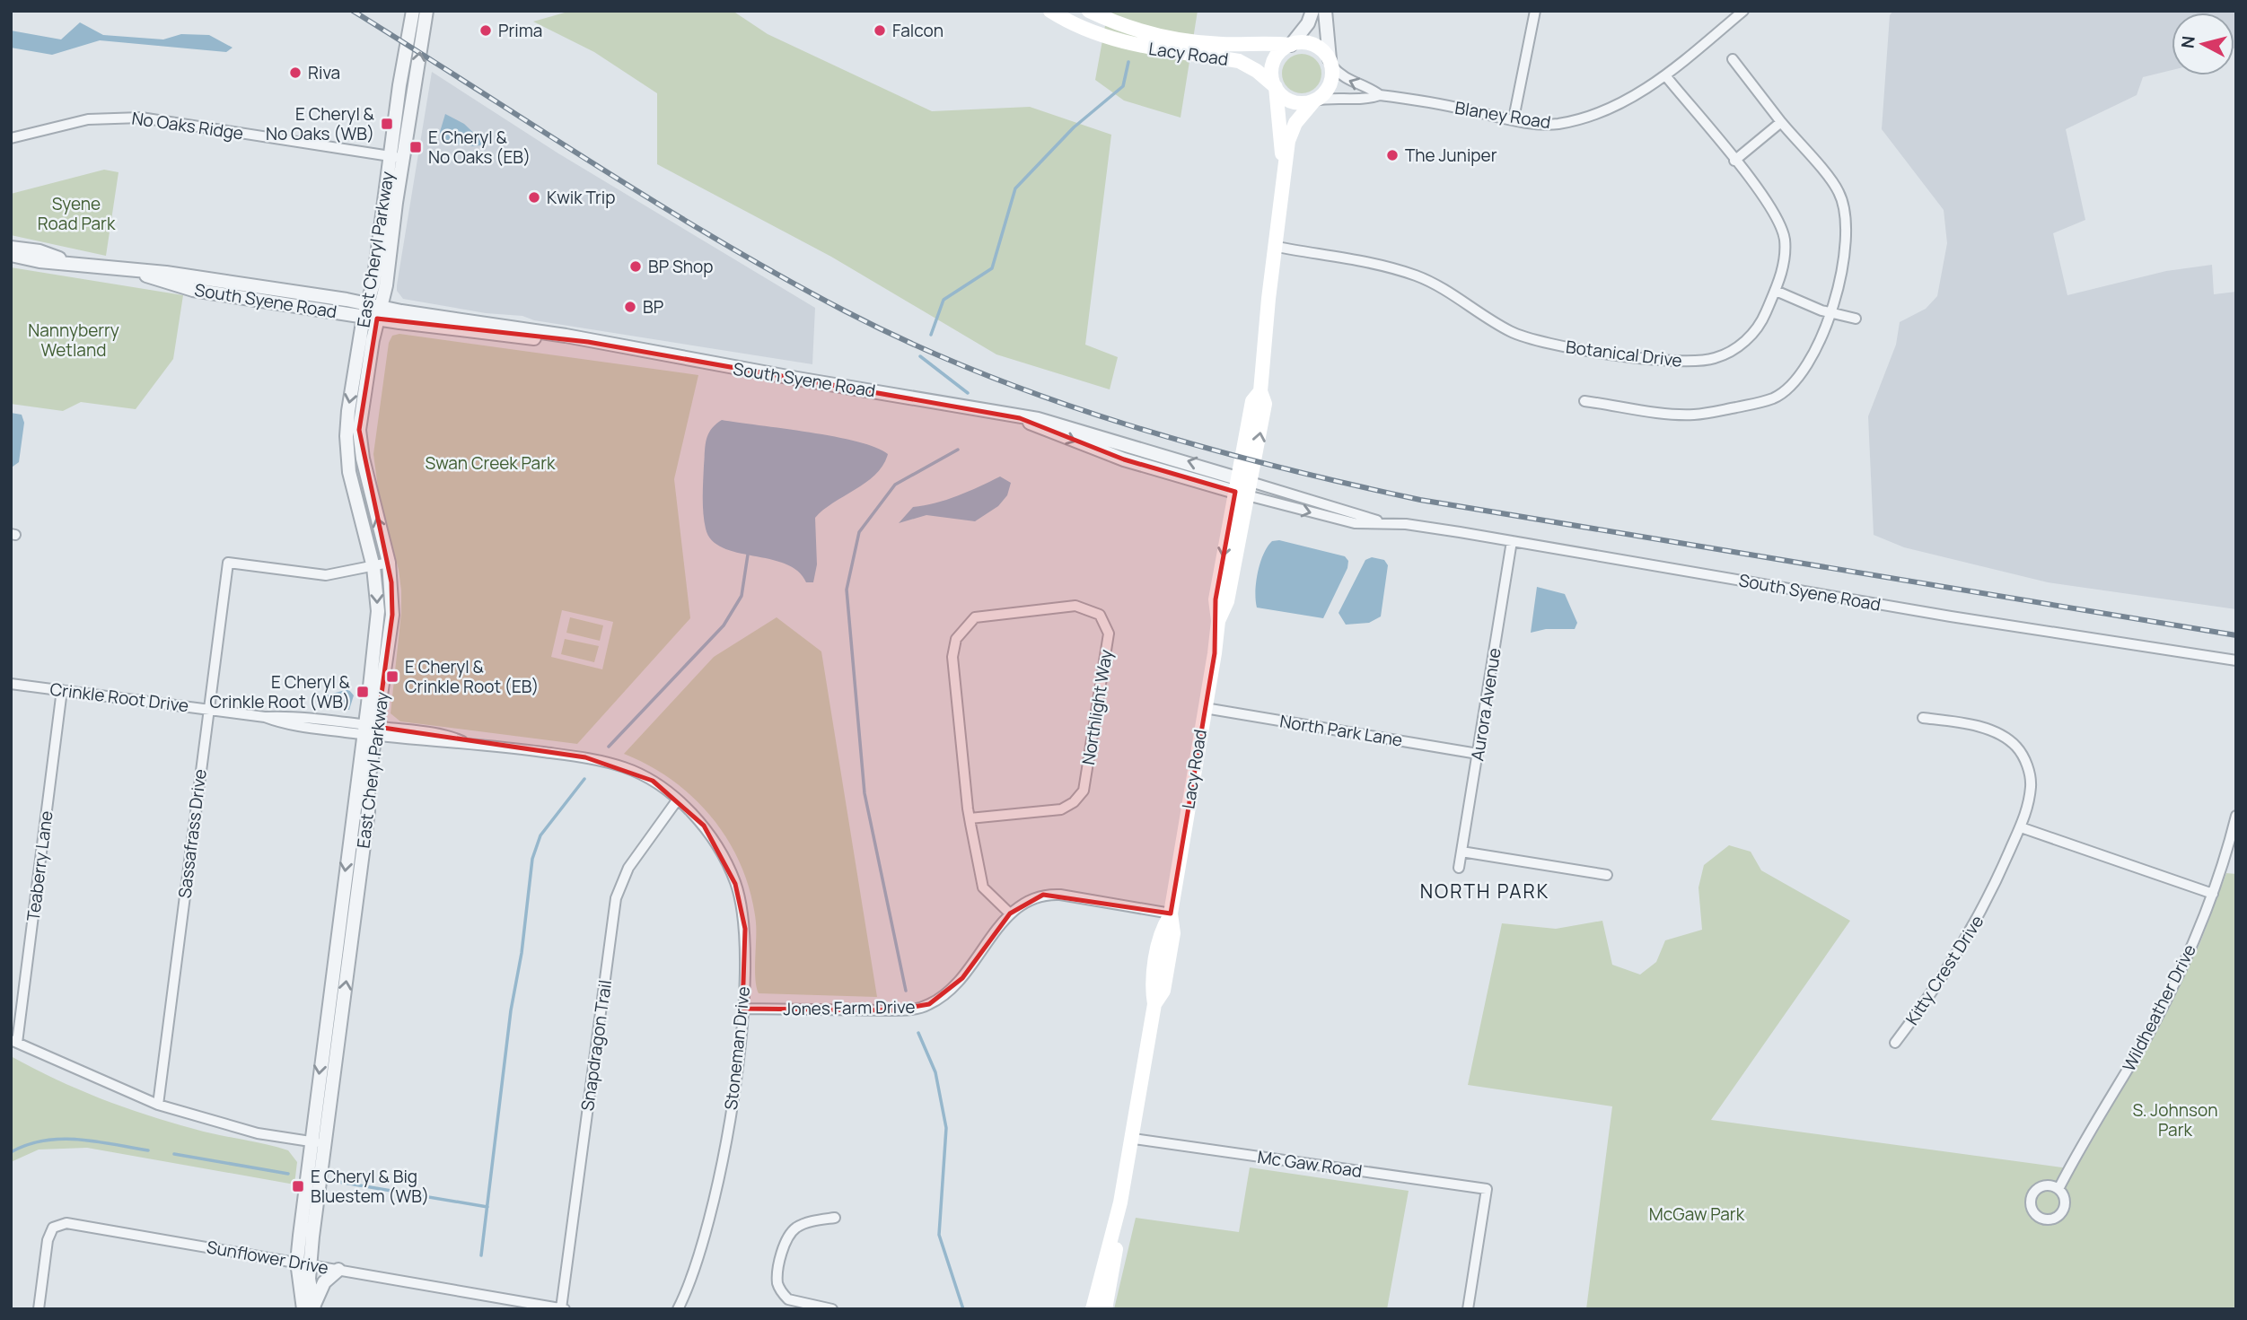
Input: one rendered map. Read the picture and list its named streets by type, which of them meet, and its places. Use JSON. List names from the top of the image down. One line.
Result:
{"streets":{"main road":["Lacy Road"],"street":["Blaney Road","No Oaks Ridge","East Cheryl Parkway","South Syene Road","Botanical Drive","Crinkle Root Drive","Aurora Avenue","Northlight Way","North Park Lane","Sassafrass Drive","Teaberry Lane","Kitty Crest Drive","Jones Farm Drive","Wildheather Drive","Snapdragon Trail","Stoneman Drive","Mc Gaw Road","Sunflower Drive"]},"crossings":[["Lacy Road","Blaney Road"],["Lacy Road","South Syene Road"],["Lacy Road","Botanical Drive"],["Lacy Road","North Park Lane"],["Lacy Road","Jones Farm Drive"],["Lacy Road","Mc Gaw Road"],["Blaney Road","Botanical Drive"],["No Oaks Ridge","East Cheryl Parkway"],["East Cheryl Parkway","South Syene Road"],["East Cheryl Parkway","Crinkle Root Drive"],["East Cheryl Parkway","Sassafrass Drive"],["East Cheryl Parkway","Sunflower Drive"],["South Syene Road","Aurora Avenue"],["Crinkle Root Drive","Sassafrass Drive"],["Crinkle Root Drive","Teaberry Lane"],["Crinkle Root Drive","Snapdragon Trail"],["Crinkle Root Drive","Stoneman Drive"],["Aurora Avenue","North Park Lane"],["Northlight Way","Jones Farm Drive"],["Jones Farm Drive","Stoneman Drive"],["Snapdragon Trail","Stoneman Drive"],["Snapdragon Trail","Sunflower Drive"]],"districts":["NORTH PARK"],"parks":["Syene Road Park","Nannyberry Wetland","Swan Creek Park","S. Johnson Park","McGaw Park"],"places":{"other":["Prima","Falcon","Riva","The Juniper","Kwik Trip","BP Shop","BP"],"transit":["E Cheryl & No Oaks (WB)","E Cheryl & No Oaks (EB)","E Cheryl & Crinkle Root (EB)","E Cheryl & Crinkle Root (WB)","E Cheryl & Big Bluestem (WB)"]},"north":"left"}
